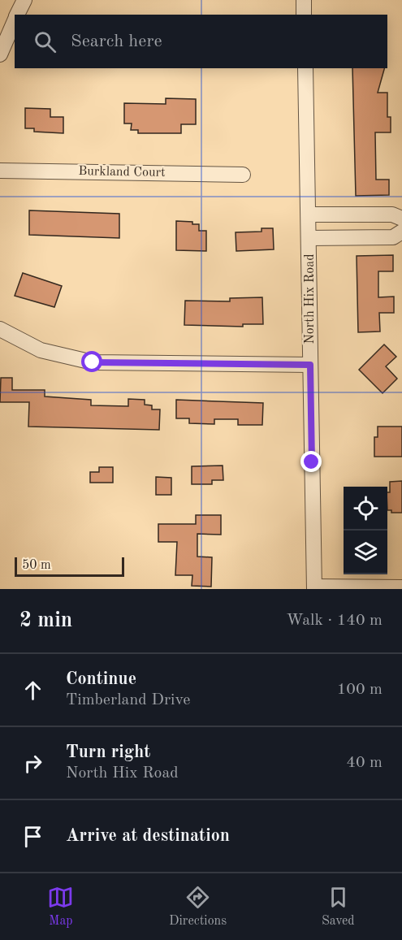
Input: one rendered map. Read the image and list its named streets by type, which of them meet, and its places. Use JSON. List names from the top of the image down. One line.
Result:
{"streets":{"street":["Burkland Court","North Hix Road"]},"scale_bar":"50 m","page":{"search":"Search here","scale":"50 m","heading":["2 min","Walk · 140 m"],"list":[["Continue","Timberland Drive","100 m"],["Turn right","North Hix Road","40 m"],"Arrive at destination"],"nav":["Map","Directions","Saved"]}}
